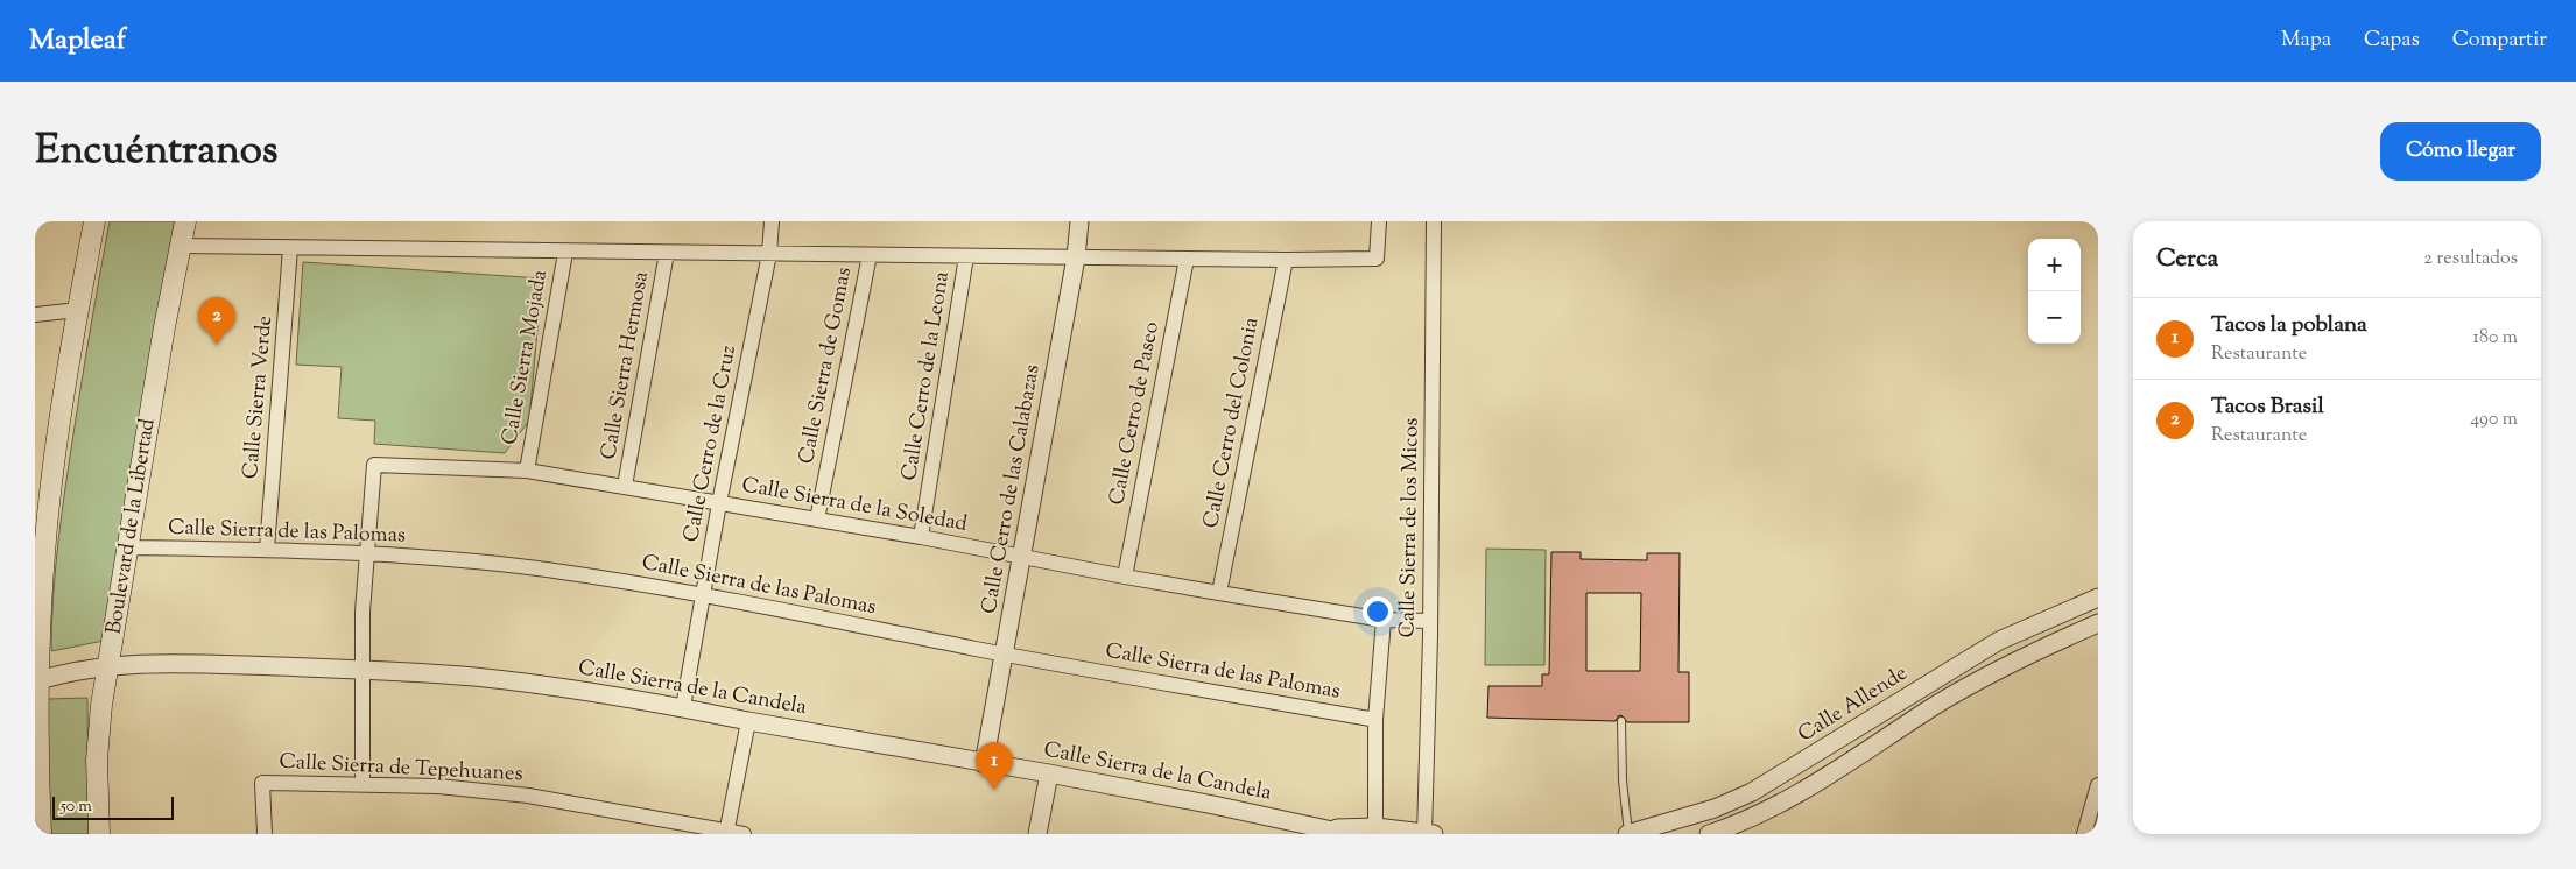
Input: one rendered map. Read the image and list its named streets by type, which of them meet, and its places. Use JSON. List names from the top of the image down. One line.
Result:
{"streets":{"main road":["Boulevard de la Libertad"],"street":["Calle Sierra Mojada","Calle Sierra Hermosa","Calle Sierra de Gomas","Calle Cerro de la Leona","Calle Sierra Verde","Calle Cerro de Paseo","Calle Cerro del Colonia","Calle Cerro de la Cruz","Calle Cerro de las Calabazas","Calle Sierra de la Soledad","Calle Sierra de los Micos","Calle Sierra de las Palomas","Calle Sierra de la Candela","Calle Allende","Calle Sierra de Tepehuanes"]},"crossings":[["Calle Sierra Mojada","Calle Sierra de la Soledad"],["Calle Sierra Hermosa","Calle Sierra de la Soledad"],["Calle Sierra de Gomas","Calle Sierra de la Soledad"],["Calle Cerro de la Leona","Calle Sierra de la Soledad"],["Calle Sierra Verde","Calle Sierra de las Palomas"],["Calle Cerro de Paseo","Calle Sierra de la Soledad"],["Calle Cerro del Colonia","Calle Sierra de la Soledad"],["Calle Cerro de la Cruz","Calle Sierra de la Soledad"],["Calle Cerro de la Cruz","Calle Sierra de las Palomas"],["Calle Cerro de la Cruz","Calle Sierra de la Candela"],["Calle Cerro de las Calabazas","Calle Sierra de la Soledad"],["Calle Cerro de las Calabazas","Calle Sierra de las Palomas"],["Calle Cerro de las Calabazas","Calle Sierra de la Candela"],["Calle Sierra de la Soledad","Calle Sierra de los Micos"],["Calle Sierra de la Soledad","Calle Sierra de las Palomas"],["Boulevard de la Libertad","Calle Sierra de las Palomas"],["Boulevard de la Libertad","Calle Sierra de la Candela"]],"scale_bar":"50 m","page":{"header":"Mapleaf","nav":["Mapa","Capas","Compartir"],"title":"Encuéntranos","buttons":"Cómo llegar","heading":["Cerca","2 resultados"],"map_buttons":["+","−"],"pins":["2","1"],"list":[{"mark":"1","name":"Tacos la poblana","note":"Restaurante","value":"180 m"},{"mark":"2","name":"Tacos Brasil","note":"Restaurante","value":"490 m"}],"scale":"50 m"}}
